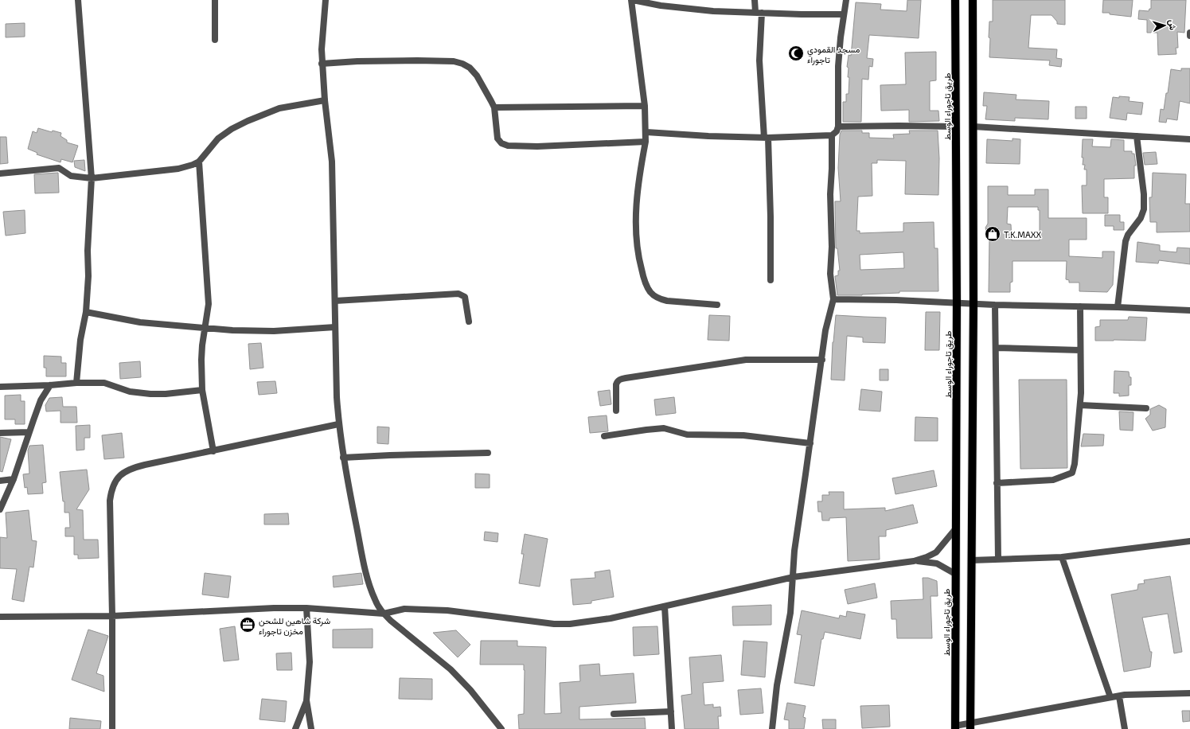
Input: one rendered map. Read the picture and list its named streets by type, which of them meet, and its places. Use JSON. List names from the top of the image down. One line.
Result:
{"streets":{"main road":["طريق تاجوراء الوسط"]},"places":{"mosque":["مسجد القمودي تاجوراء"],"shop":["T.K.MAXX"],"office":["شركة شاهين للشحن مخزن تاجوراء"]},"north":"right"}
